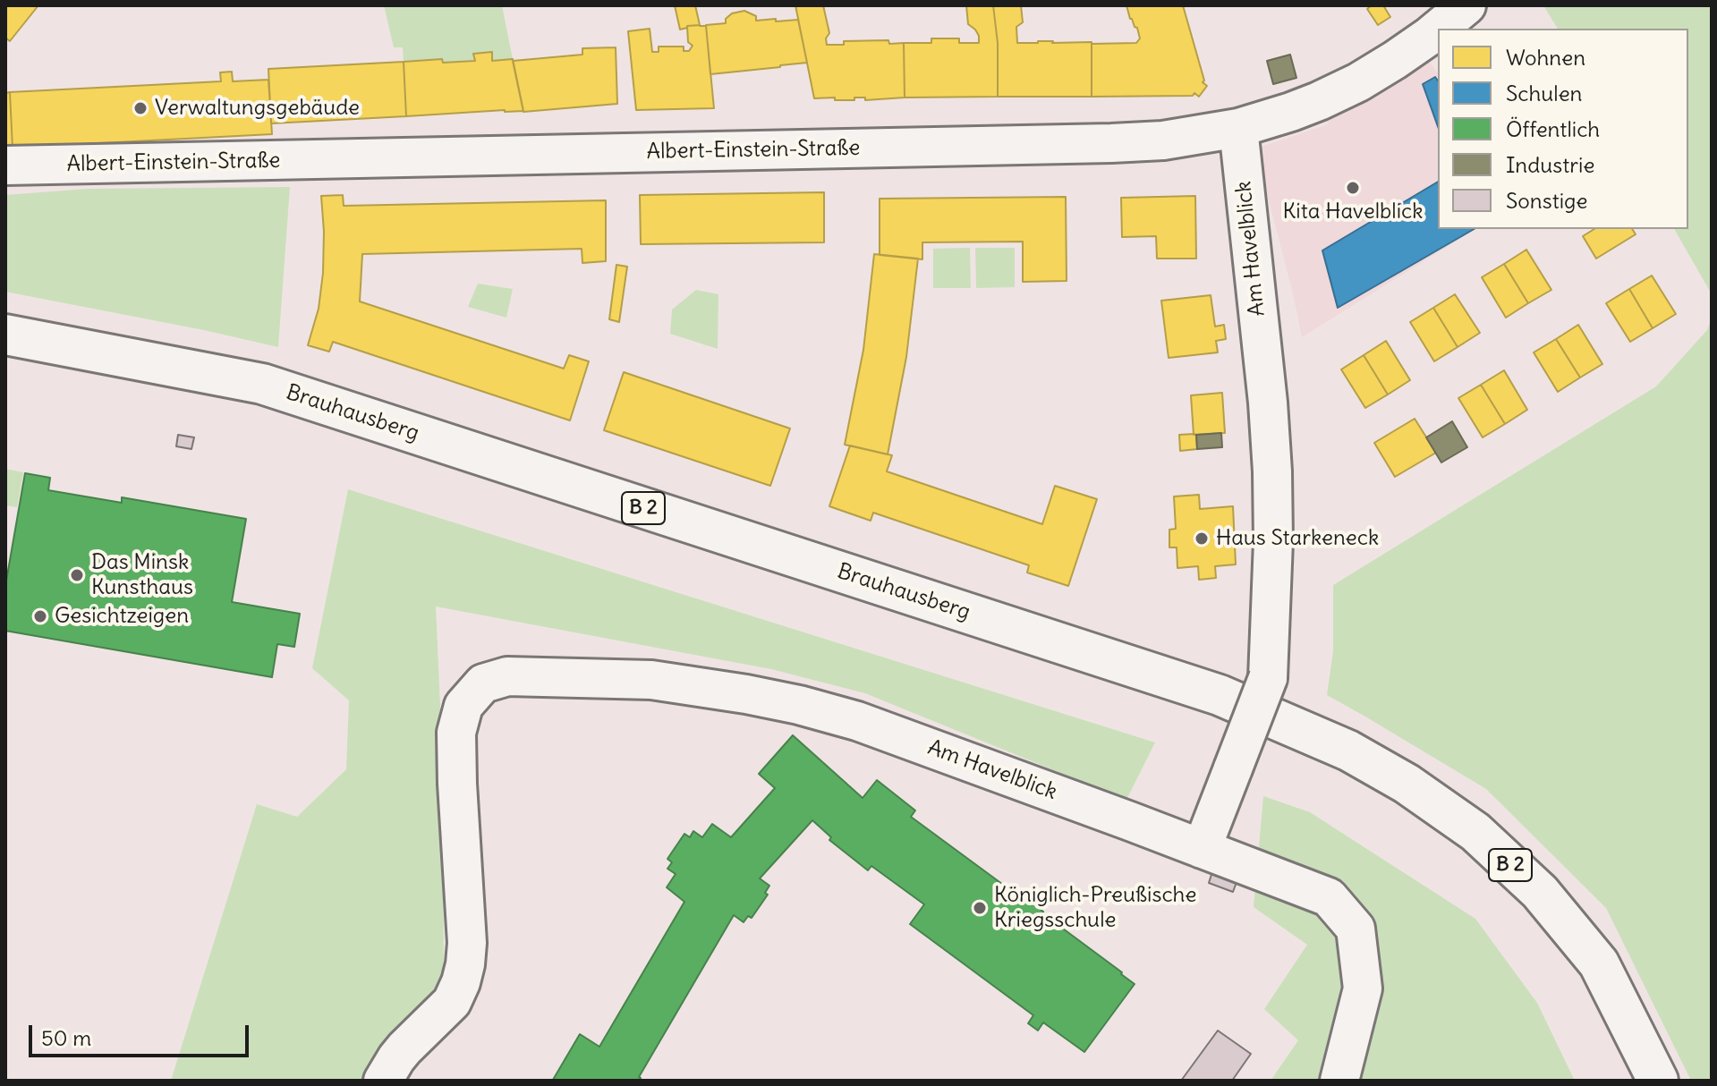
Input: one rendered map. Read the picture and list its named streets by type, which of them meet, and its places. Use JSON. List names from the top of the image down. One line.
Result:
{"streets":{"main road":["Brauhausberg","B 2"],"street":["Albert-Einstein-Straße","Am Havelblick"]},"crossings":[["Albert-Einstein-Straße","Am Havelblick"]],"places":["Verwaltungsgebäude","Kita Havelblick","Haus Starkeneck","Das Minsk Kunsthaus","Gesichtzeigen","Königlich-Preußische Kriegsschule"],"legend":["Wohnen","Schulen","Öffentlich","Industrie","Sonstige"],"scale_bar":"50 m"}
